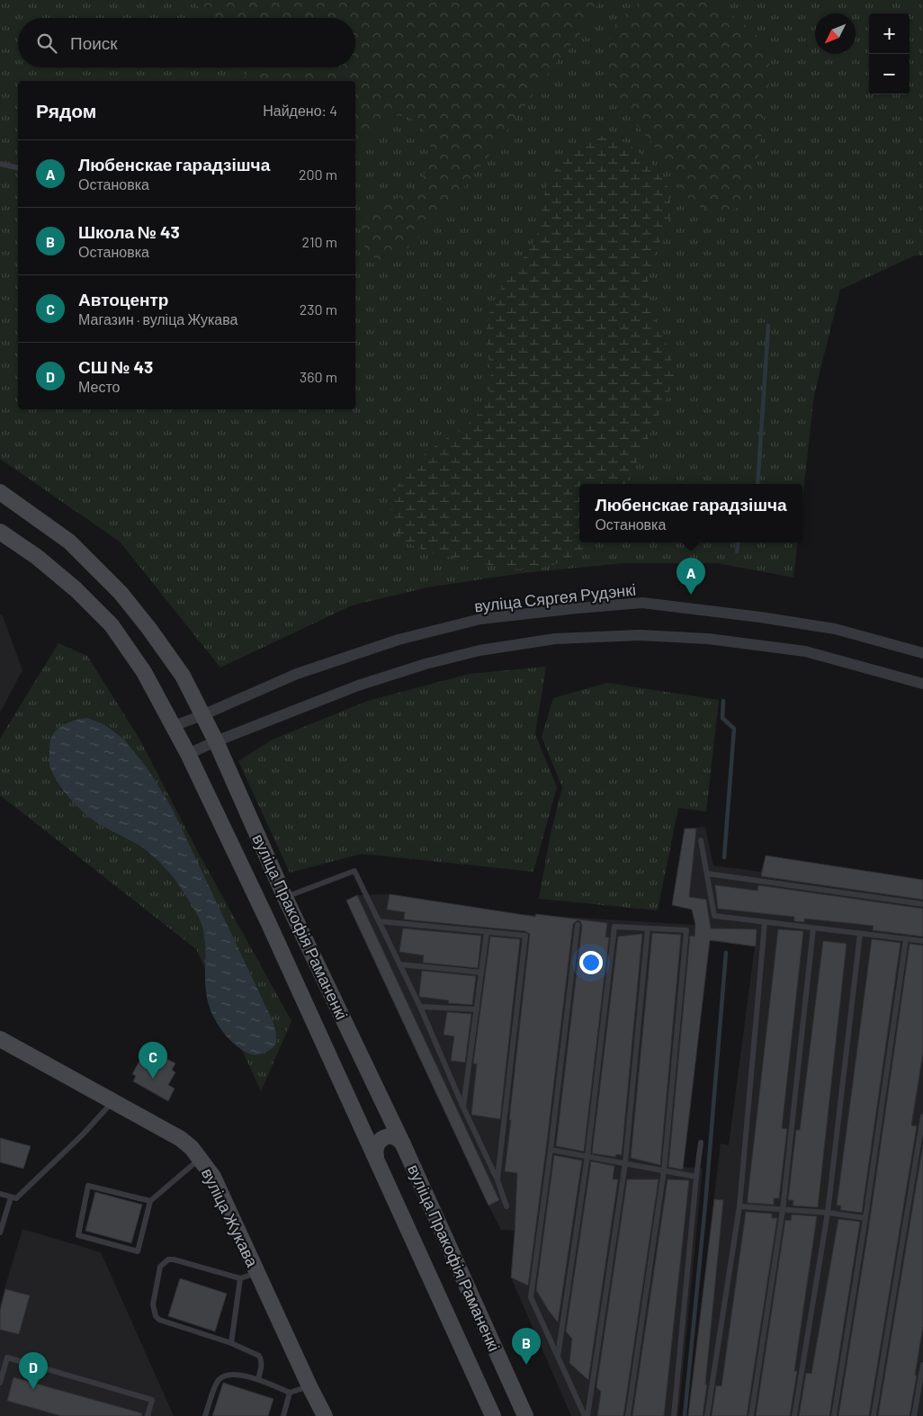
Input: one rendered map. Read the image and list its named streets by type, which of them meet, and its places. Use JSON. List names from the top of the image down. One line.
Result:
{"streets":{"street":["вуліца Сяргея Рудэнкі","вуліца Пракофія Раманенкі","вуліца Жукава"]},"crossings":[["вуліца Сяргея Рудэнкі","вуліца Пракофія Раманенкі"]],"north":"bottom left","page":{"map_buttons":["+","−"],"search":"Поиск","heading":["Рядом","Найдено: 4"],"list":[{"mark":"A","name":"Любенскае гарадзішча","note":"Остановка","value":"200 m"},{"mark":"B","name":"Школа № 43","note":"Остановка","value":"210 m"},{"mark":"C","name":"Автоцентр","note":"Магазин · вуліца Жукава","value":"230 m"},{"mark":"D","name":"СШ № 43","note":"Место","value":"360 m"}],"popup":["Любенскае гарадзішча","Остановка"],"pins":["A","C","B","D"]}}
